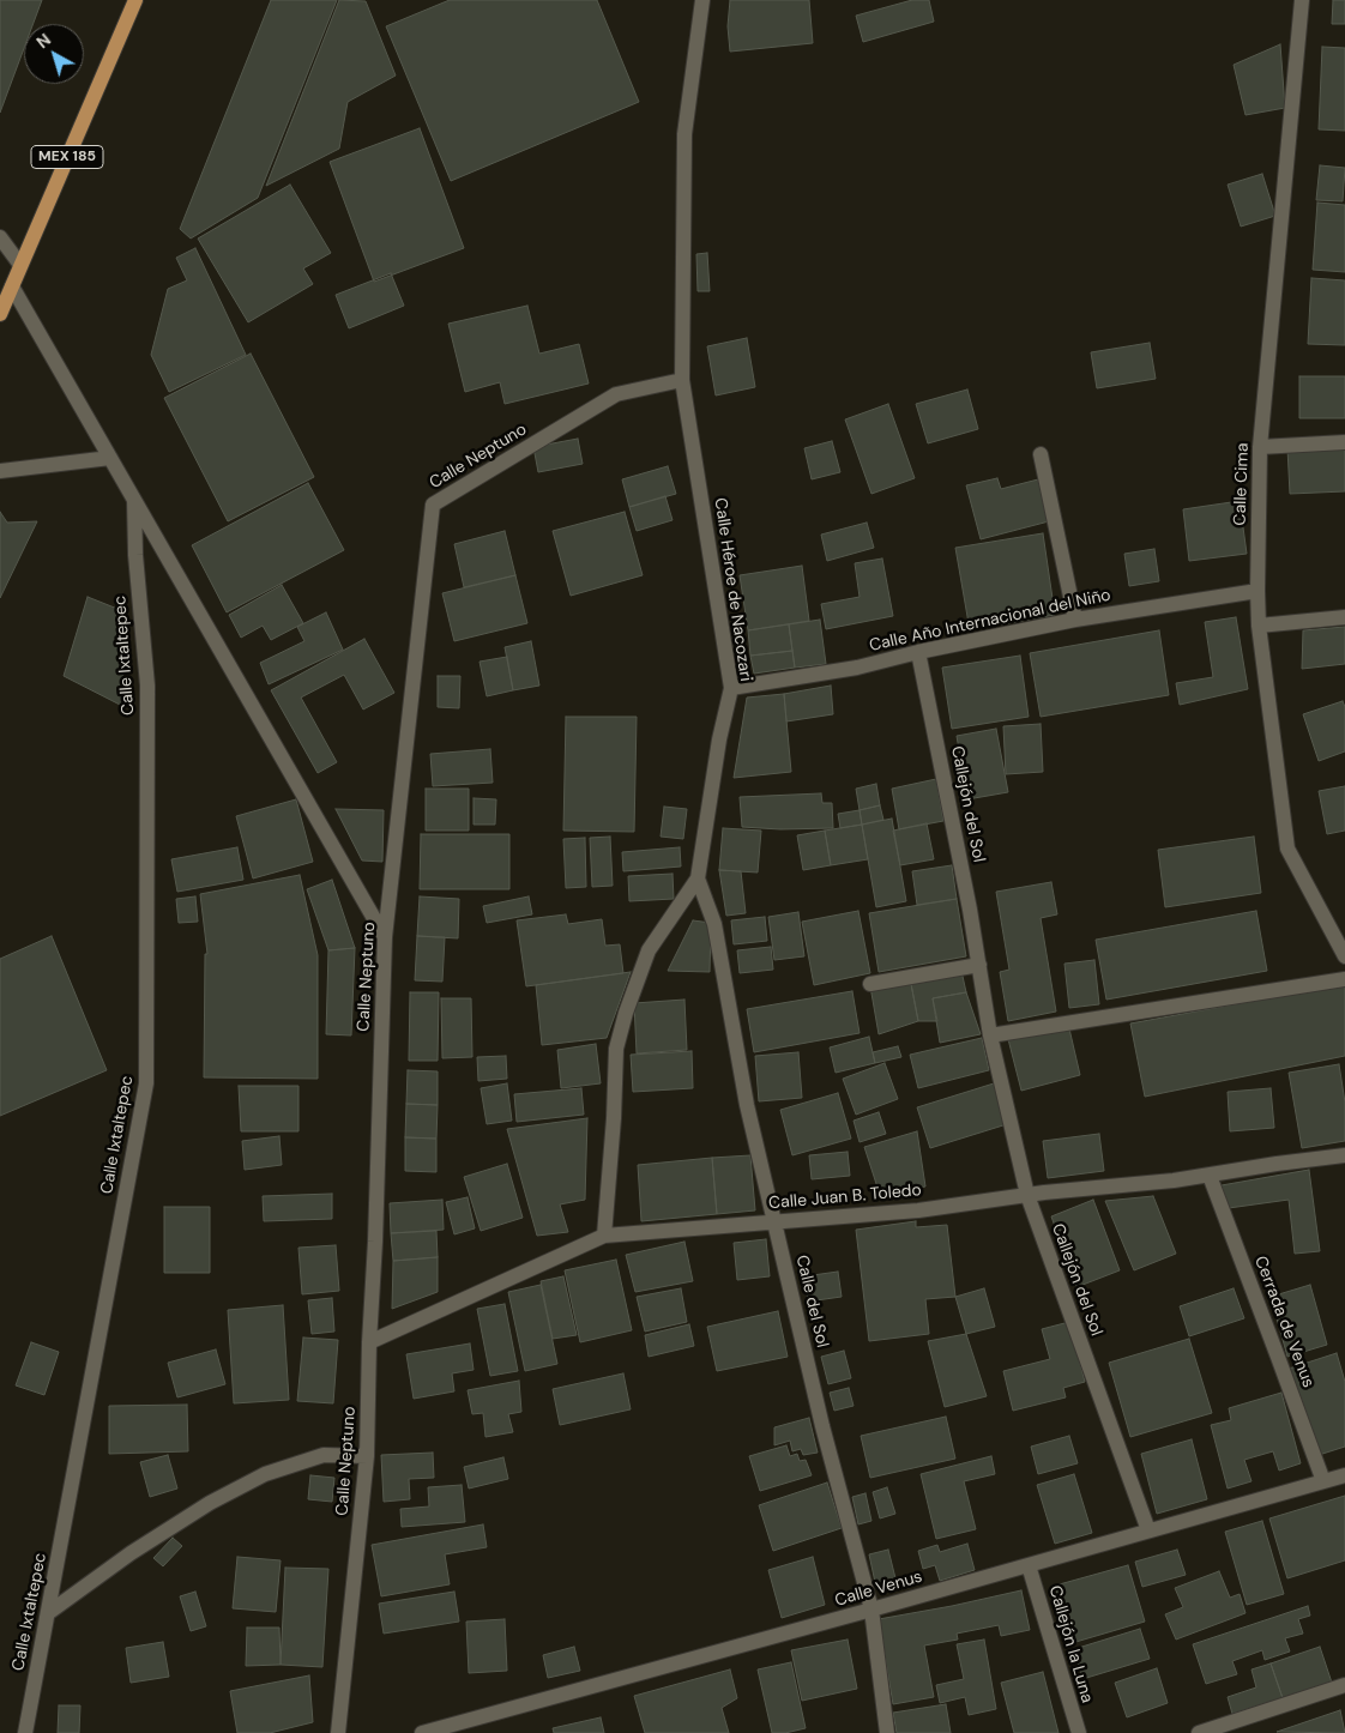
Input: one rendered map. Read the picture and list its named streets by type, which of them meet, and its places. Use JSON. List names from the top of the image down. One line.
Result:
{"streets":{"main road":["MEX 185"],"street":["Calle Neptuno","Calle Cima","Calle Héroe de Nacozari","Calle Año Internacional del Niño","Calle Ixtaltepec","Callejón del Sol","Calle Juan B. Toledo","Calle del Sol","Cerrada de Venus","Calle Venus","Callejón la Luna"]},"crossings":[["Calle Neptuno","Calle Héroe de Nacozari"],["Calle Neptuno","Calle Juan B. Toledo"],["Calle Cima","Calle Año Internacional del Niño"],["Calle Héroe de Nacozari","Calle Año Internacional del Niño"],["Calle Héroe de Nacozari","Calle Juan B. Toledo"],["Calle Héroe de Nacozari","Calle del Sol"],["Calle Año Internacional del Niño","Callejón del Sol"],["Callejón del Sol","Calle Juan B. Toledo"],["Callejón del Sol","Calle Venus"],["Calle Juan B. Toledo","Calle del Sol"],["Calle Juan B. Toledo","Cerrada de Venus"],["Calle del Sol","Calle Venus"],["Cerrada de Venus","Calle Venus"],["Calle Venus","Callejón la Luna"]],"north":"top left"}
